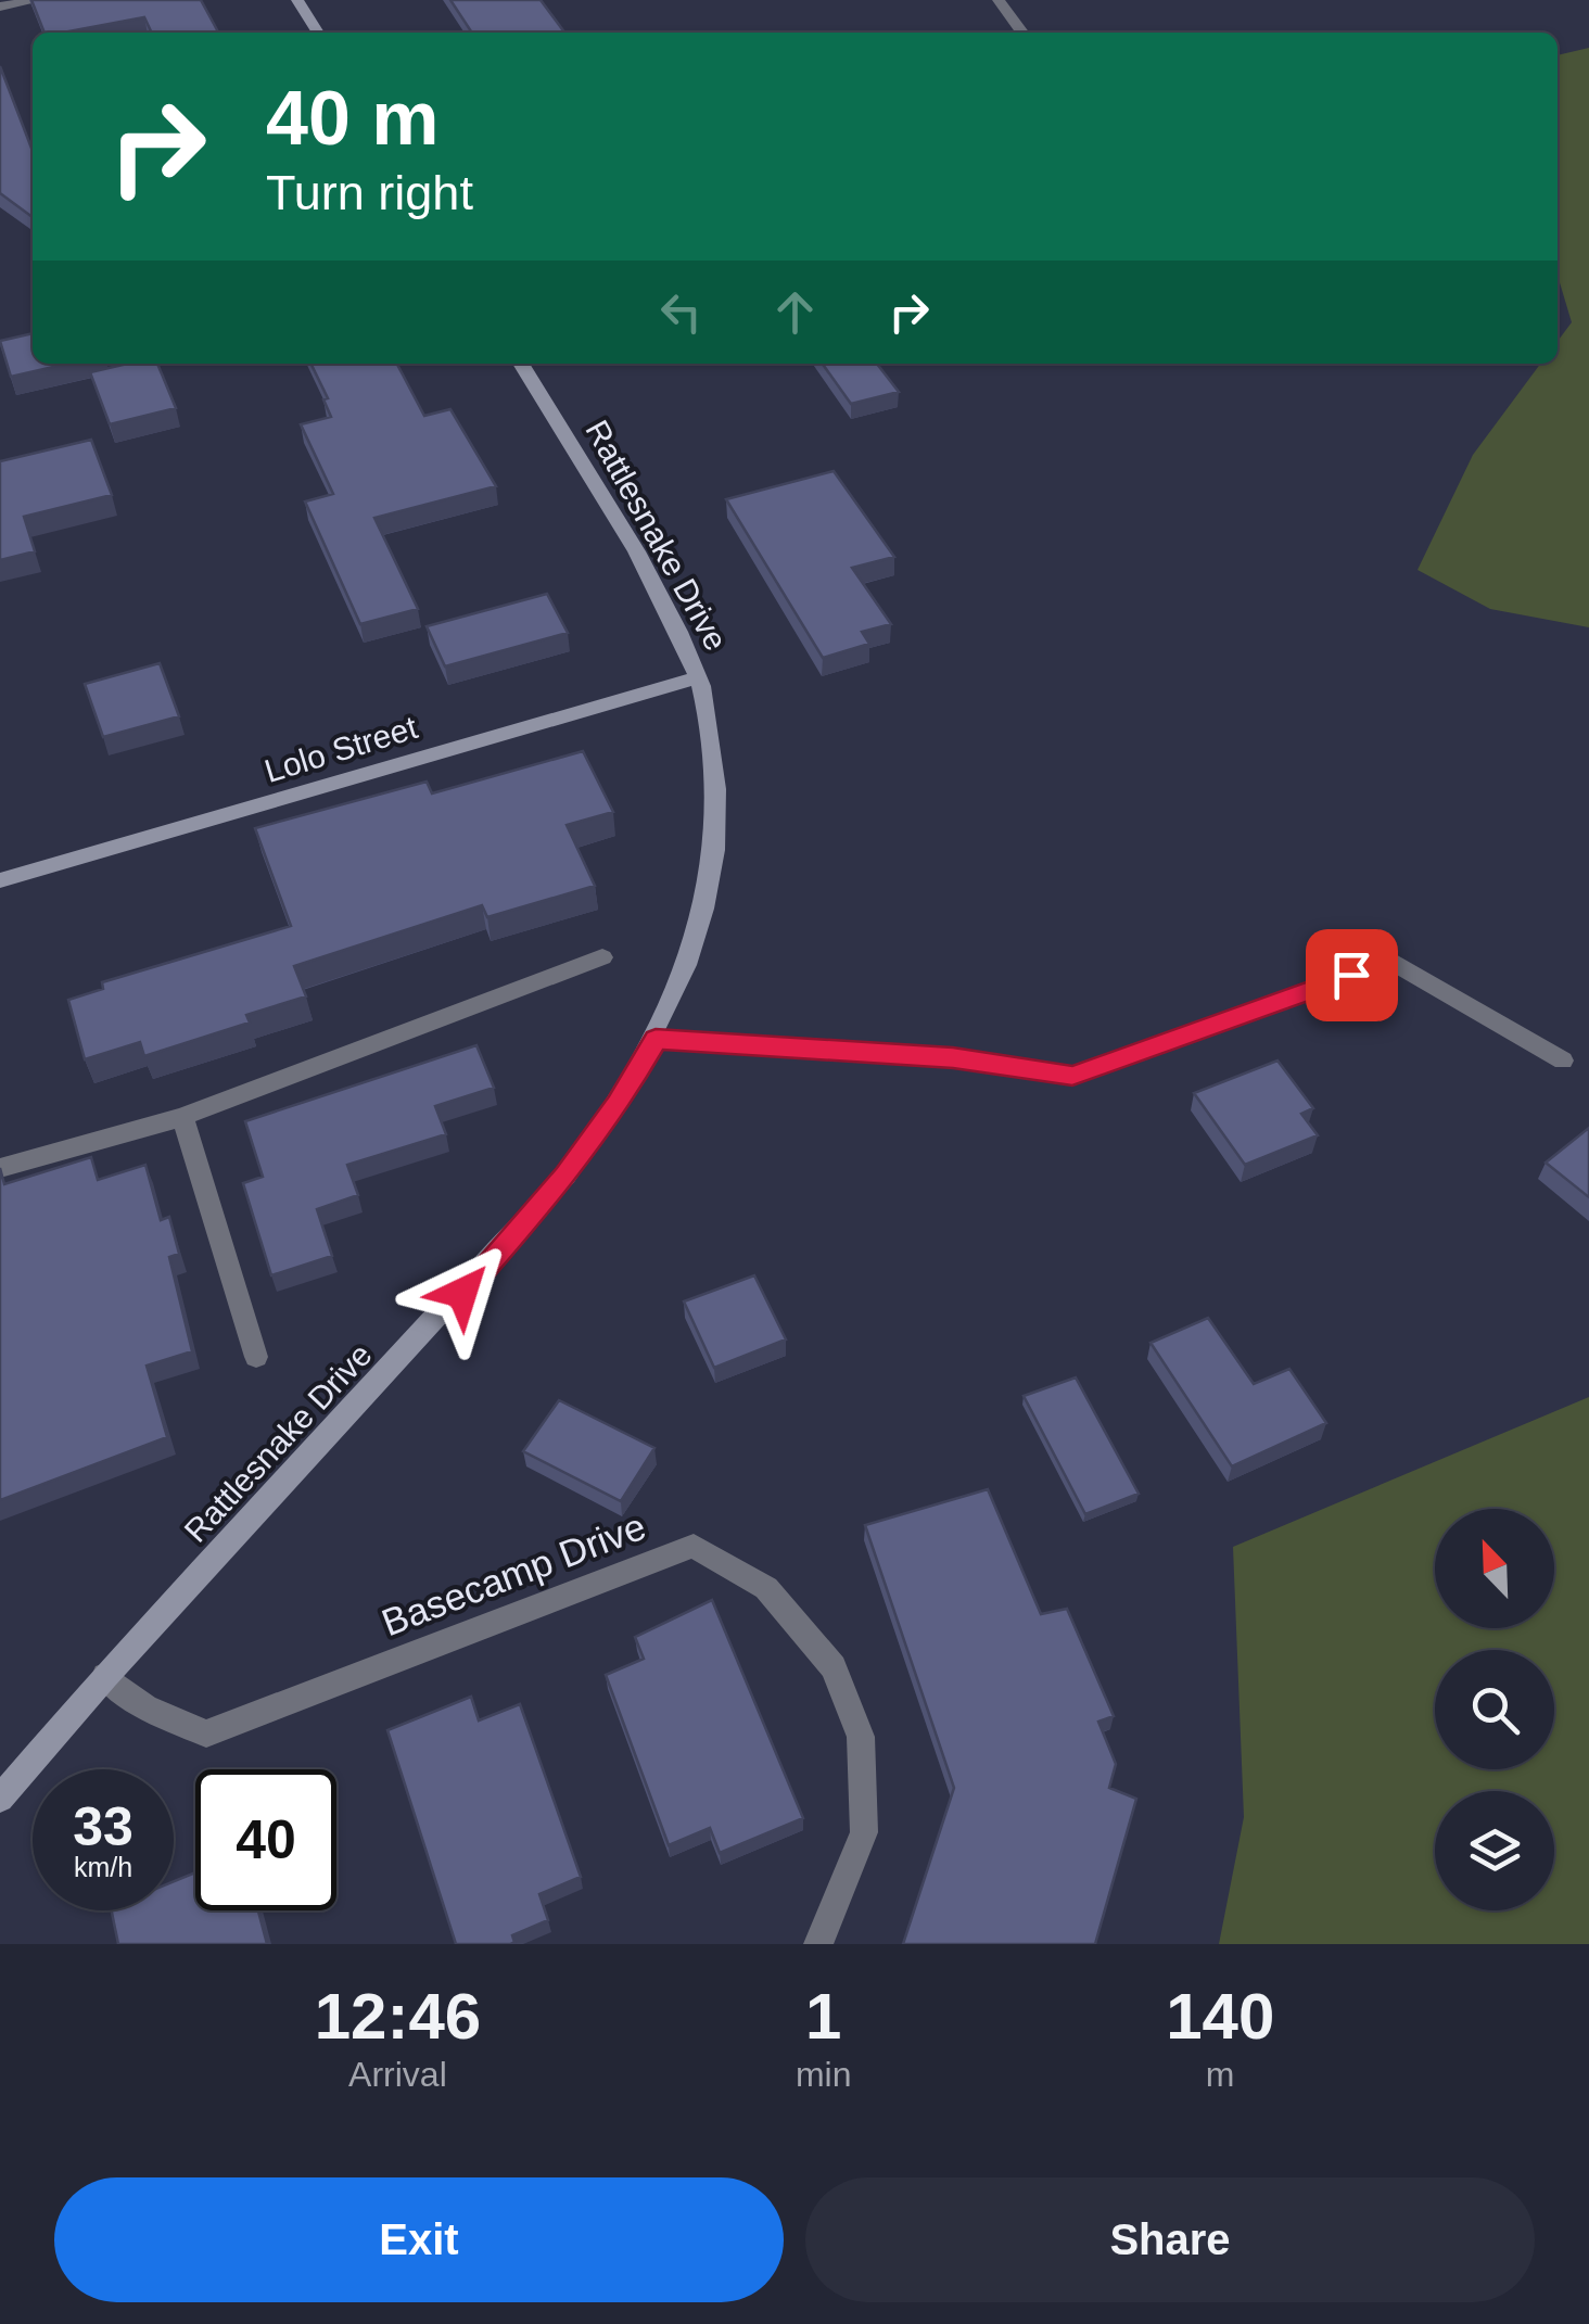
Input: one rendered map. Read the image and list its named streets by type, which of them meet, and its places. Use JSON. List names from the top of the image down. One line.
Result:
{"streets":{"street":["Rattlesnake Drive","Lolo Street","Basecamp Drive"]},"crossings":[["Rattlesnake Drive","Lolo Street"],["Rattlesnake Drive","Basecamp Drive"]],"north":"top left","page":{"turn":["40 m","Turn right"],"speed":"33 km/h","limit":"40","eta":["12:46","Arrival","1","min","140","m"],"buttons":["Exit","Share"]}}
